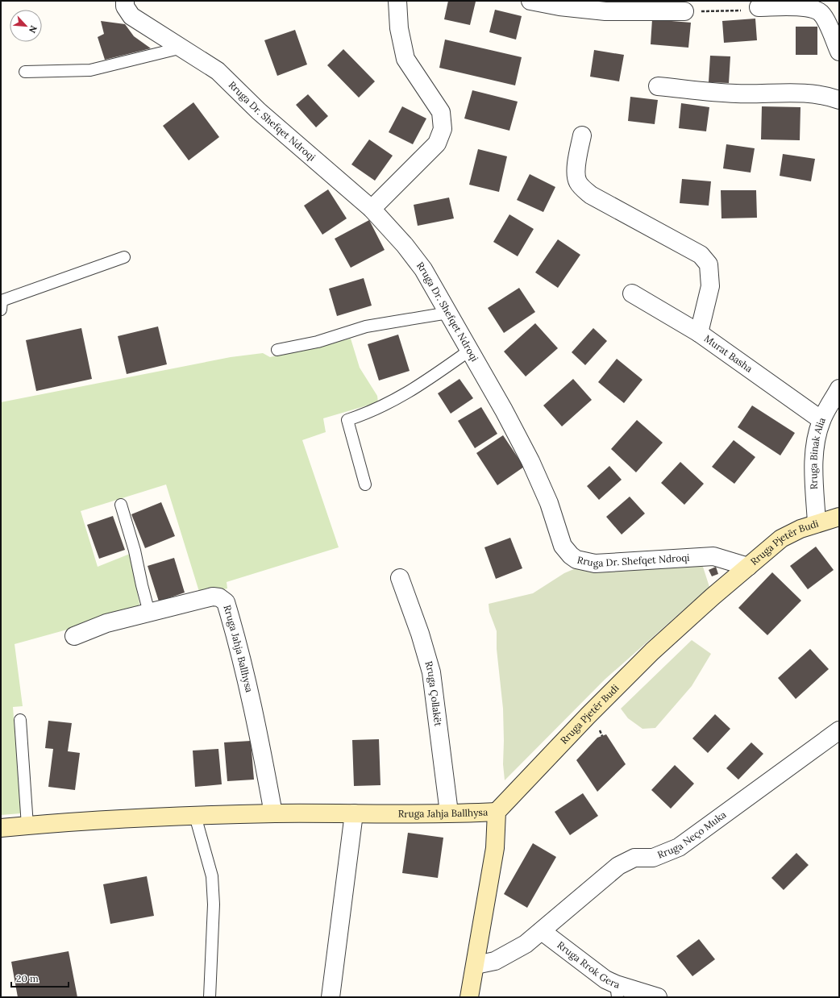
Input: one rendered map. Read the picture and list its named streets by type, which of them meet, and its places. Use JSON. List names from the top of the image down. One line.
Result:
{"streets":{"main road":["Rruga Pjetër Budi","Rruga Jahja Ballhysa"],"street":["Rruga Dr. Shefqet Ndroqi","Murat Basha","Rruga Binak Alia","Rruga Çollakët","Rruga Neço Muka","Rruga Rrok Gera"]},"crossings":[["Rruga Dr. Shefqet Ndroqi","Rruga Pjetër Budi"],["Murat Basha","Rruga Binak Alia"],["Rruga Binak Alia","Rruga Pjetër Budi"],["Rruga Pjetër Budi","Rruga Jahja Ballhysa"],["Rruga Jahja Ballhysa","Rruga Çollakët"],["Rruga Neço Muka","Rruga Rrok Gera"]],"scale_bar":"20 m","north":"bottom right"}
